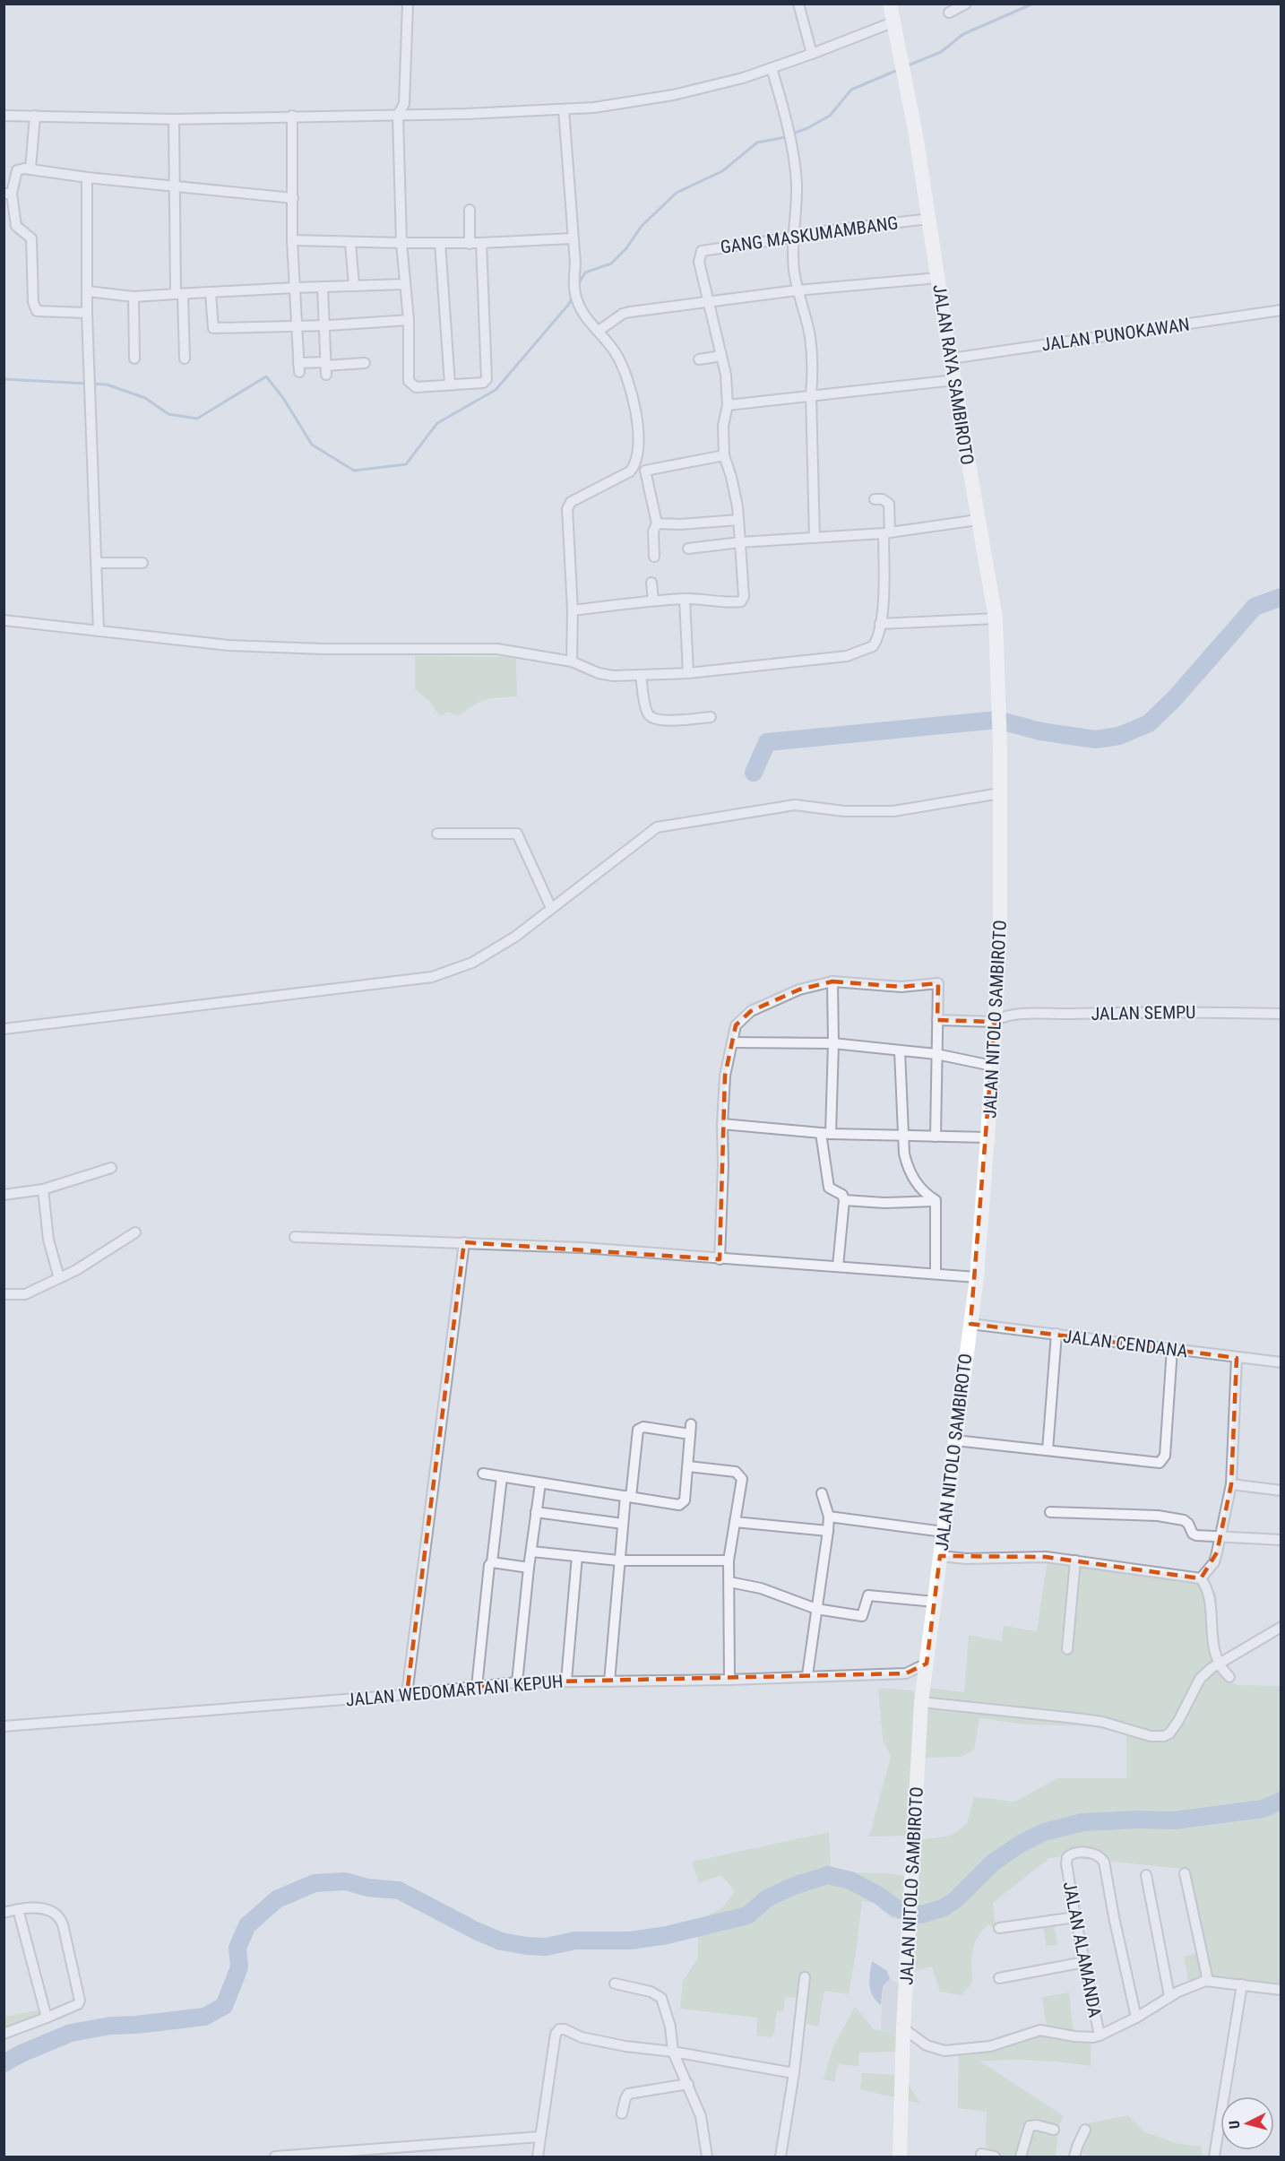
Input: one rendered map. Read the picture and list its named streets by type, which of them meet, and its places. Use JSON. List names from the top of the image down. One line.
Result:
{"streets":{"street":["GANG MASKUMAMBANG","JALAN PUNOKAWAN","JALAN RAYA SAMBIROTO","JALAN SEMPU","JALAN NITOLO SAMBIROTO","JALAN CENDANA","JALAN WEDOMARTANI KEPUH","JALAN ALAMANDA"]},"crossings":[["GANG MASKUMAMBANG","JALAN RAYA SAMBIROTO"],["JALAN PUNOKAWAN","JALAN RAYA SAMBIROTO"],["JALAN RAYA SAMBIROTO","JALAN NITOLO SAMBIROTO"],["JALAN SEMPU","JALAN NITOLO SAMBIROTO"],["JALAN NITOLO SAMBIROTO","JALAN CENDANA"],["JALAN NITOLO SAMBIROTO","JALAN WEDOMARTANI KEPUH"]],"north":"left"}
